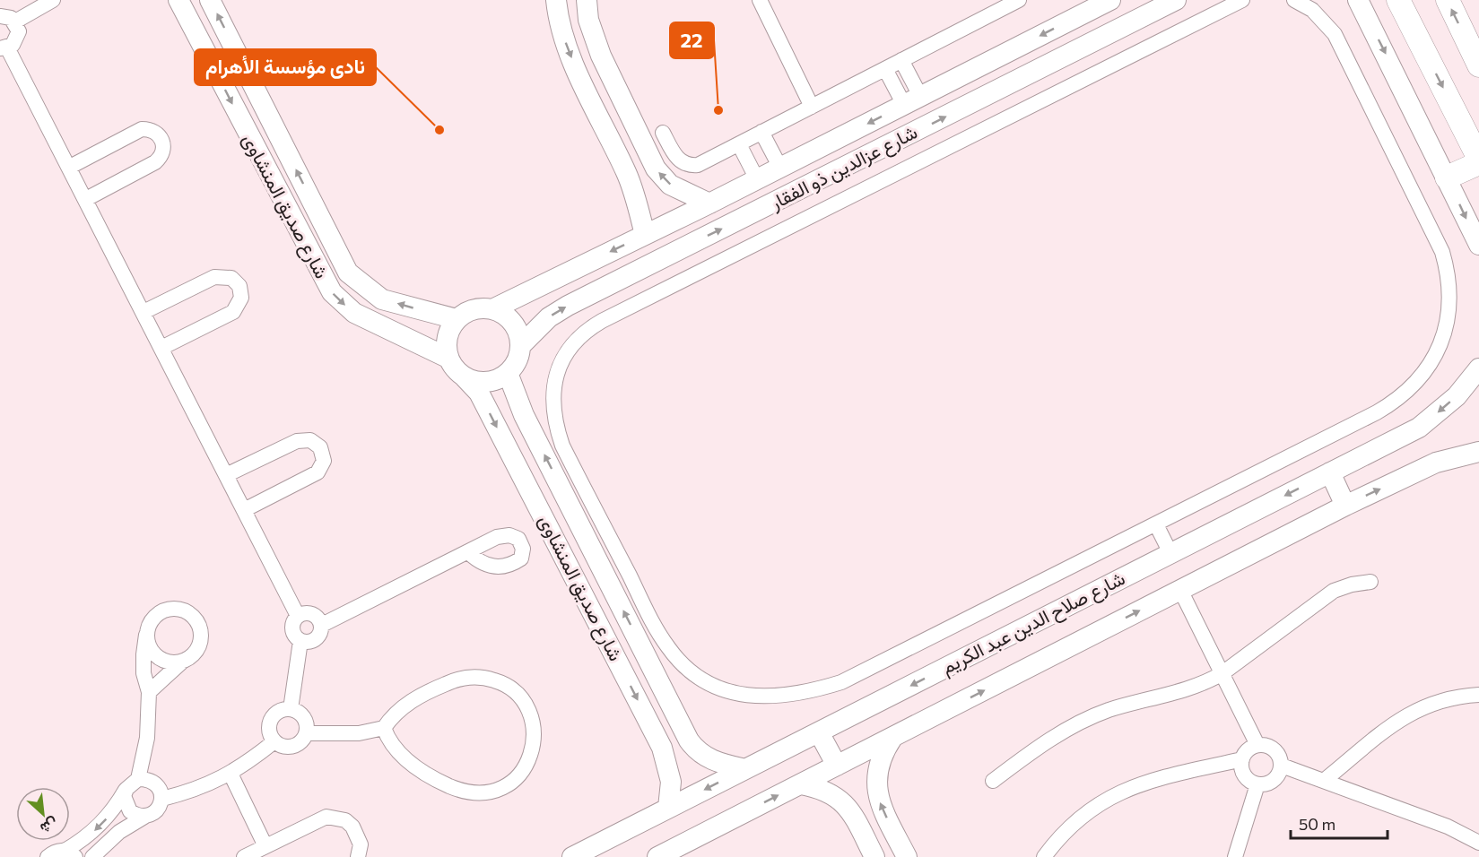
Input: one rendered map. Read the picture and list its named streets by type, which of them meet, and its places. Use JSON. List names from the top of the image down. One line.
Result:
{"streets":{"street":["شارع عزالدين ذو الفقار","شارع صديق المنشاوى","شارع صلاح الدين عبد الكريم"]},"crossings":[["شارع عزالدين ذو الفقار","شارع صديق المنشاوى"],["شارع صديق المنشاوى","شارع صلاح الدين عبد الكريم"]],"places":["22","نادى مؤسسة الأهرام"],"scale_bar":"50 m","north":"bottom right"}
